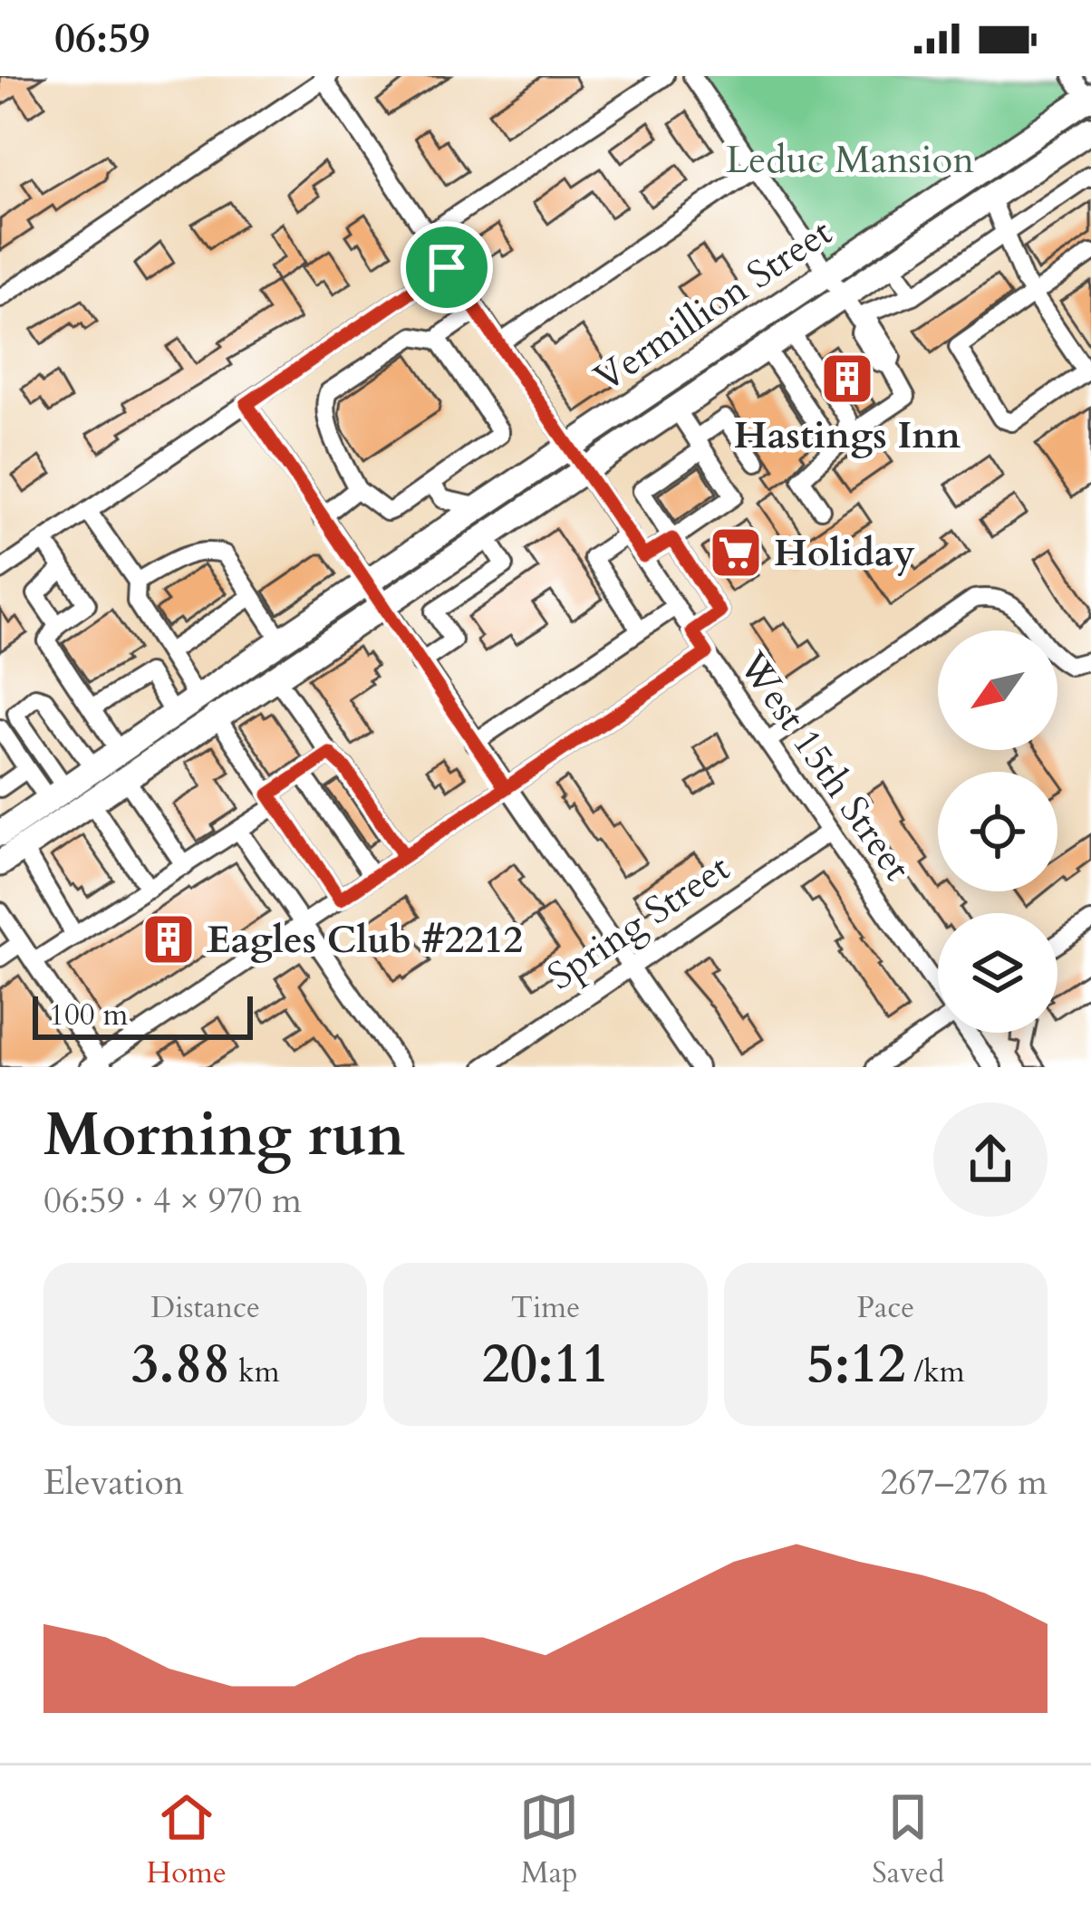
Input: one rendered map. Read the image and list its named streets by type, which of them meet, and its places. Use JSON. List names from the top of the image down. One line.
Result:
{"streets":{"highway":["Vermillion Street"],"street":["West 15th Street","Spring Street"]},"crossings":[["Vermillion Street","West 15th Street"],["West 15th Street","Spring Street"]],"parks":["Leduc Mansion"],"places":{"building":["Hastings Inn","Eagles Club #2212"],"supermarket":["Holiday"]},"scale_bar":"100 m","north":"bottom left","page":{"status":"06:59","scale":"100 m","heading":["Morning run","06:59 · 4 × 970 m"],"stats":[["Distance","3.88 km"],["Time","20:11"],["Pace","5:12 /km"]],"chart":["Elevation","267–276 m"],"tabs":["Home","Map","Saved"]}}
